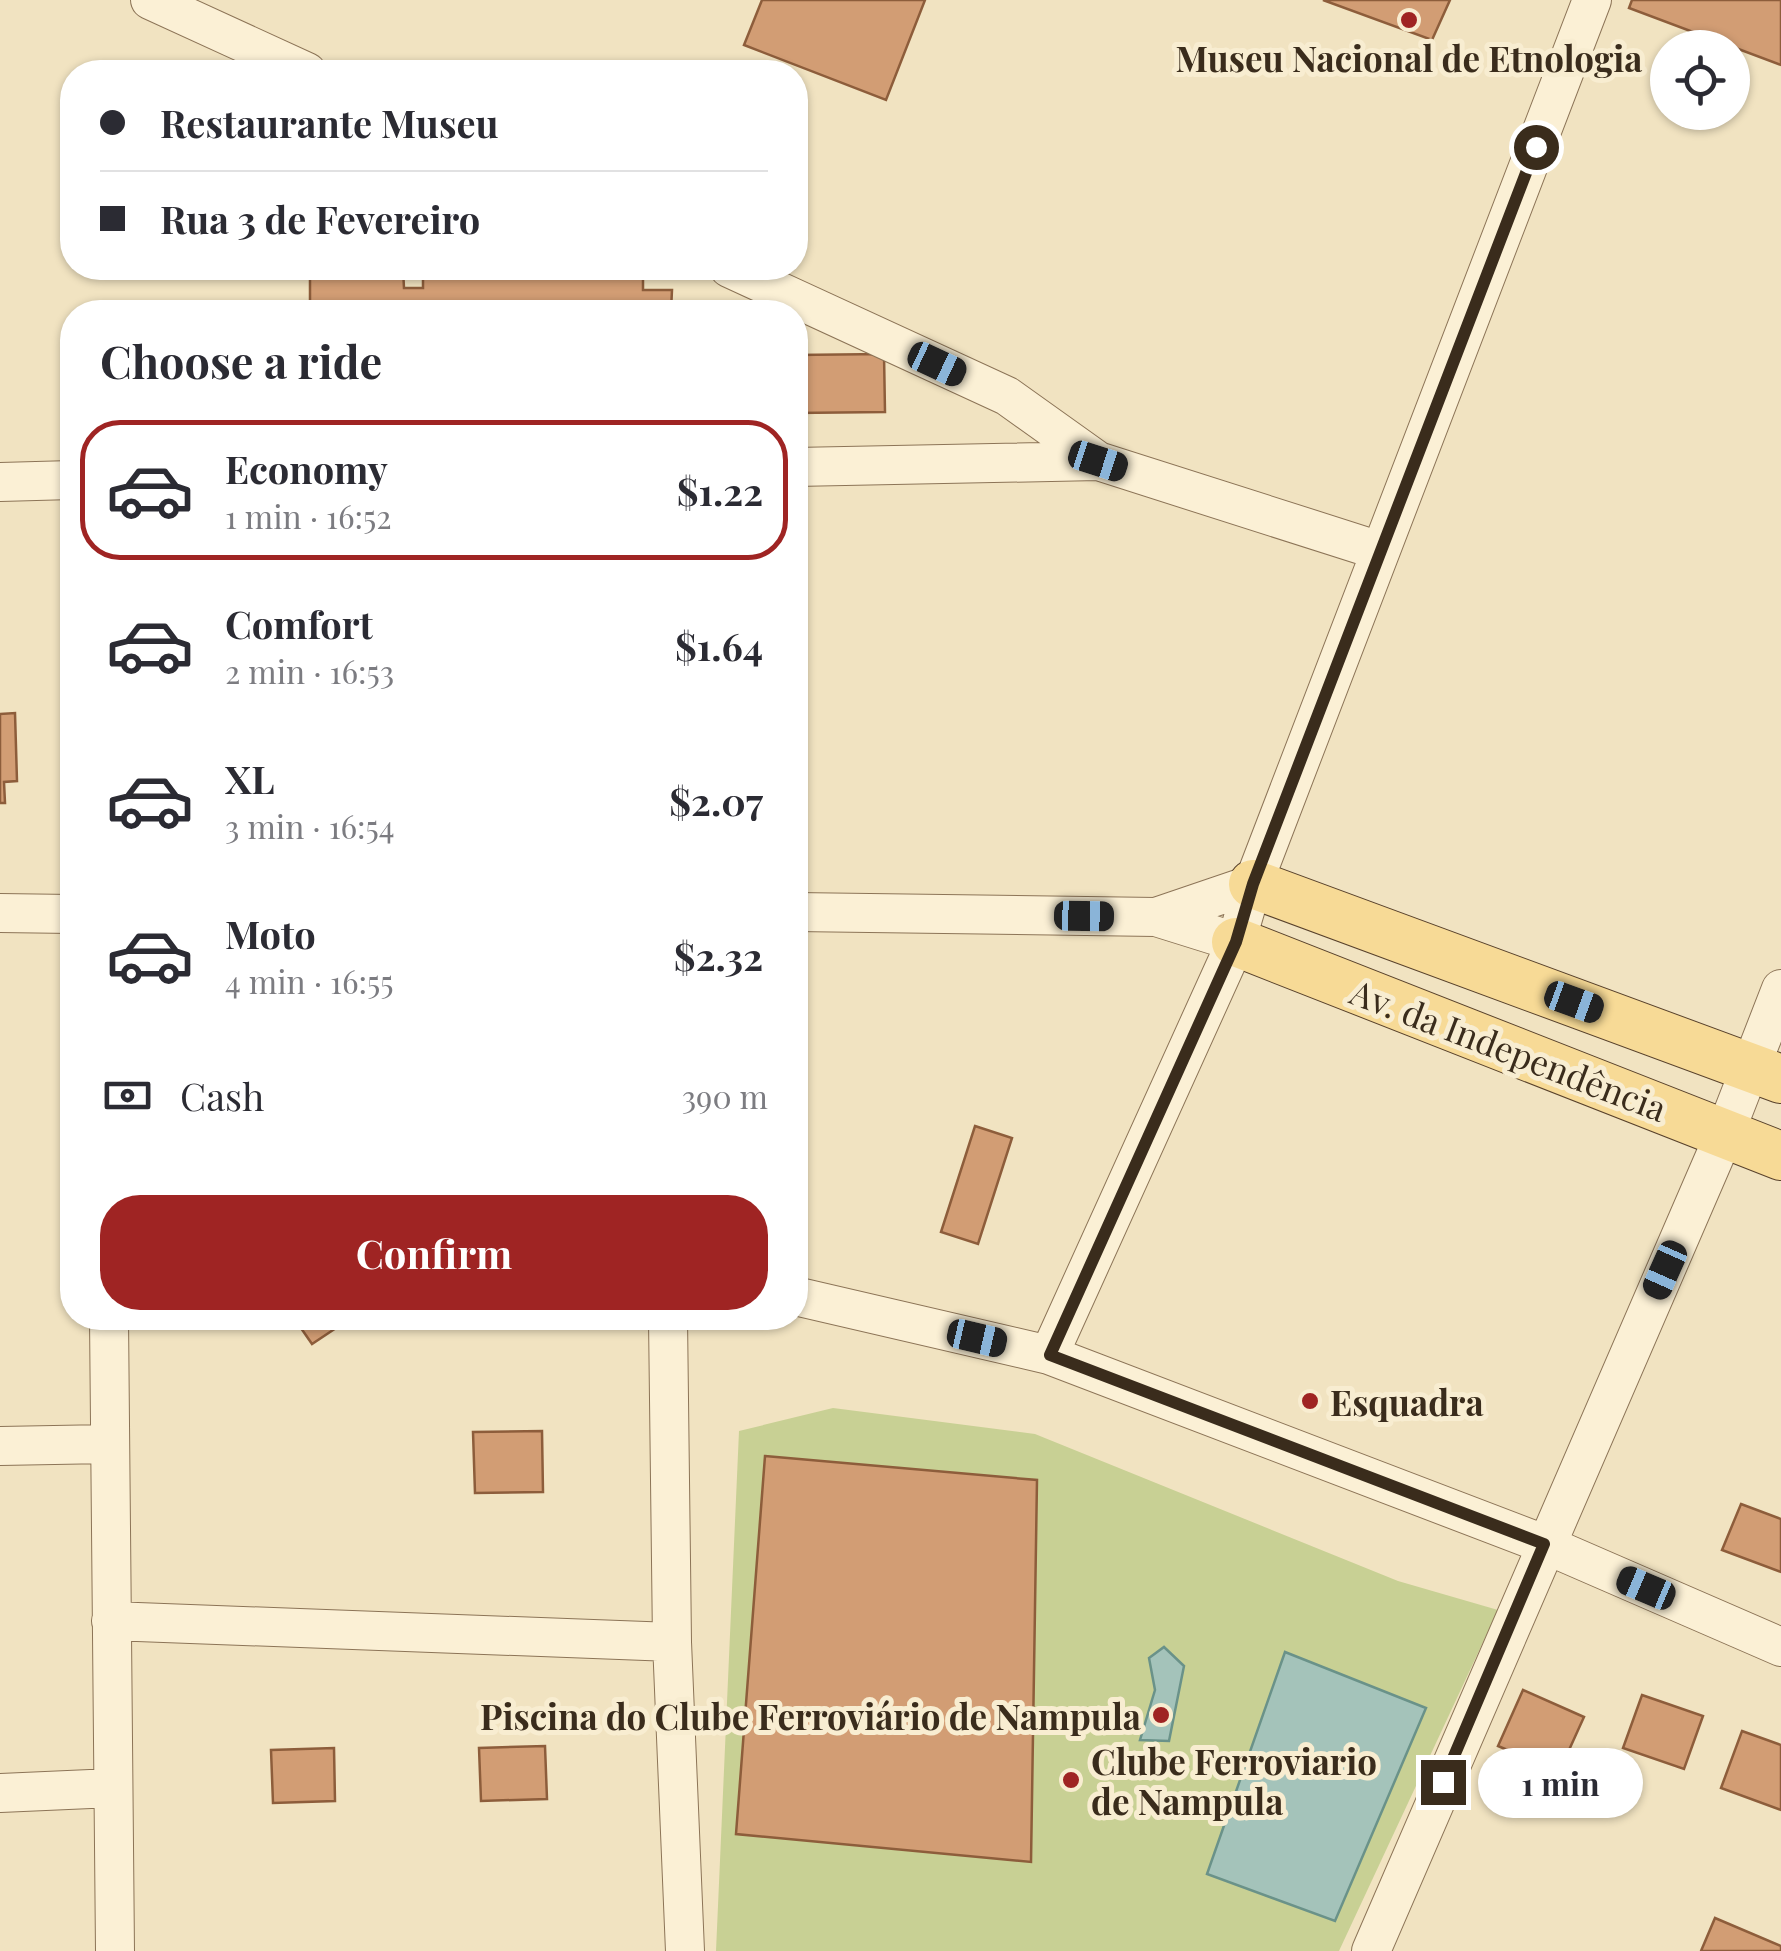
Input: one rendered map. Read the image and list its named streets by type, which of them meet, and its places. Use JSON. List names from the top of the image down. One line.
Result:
{"streets":{"main road":["Av. da Independência"]},"places":["Museu Nacional de Etnologia","Esquadra","Piscina do Clube Ferroviário de Nampula","Clube Ferroviario de Nampula"],"page":{"banner":["Restaurante Museu","Rua 3 de Fevereiro"],"heading":"Choose a ride","list":[{"name":"Economy","note":"1 min · 16:52","value":"$1.22"},{"name":"Comfort","note":"2 min · 16:53","value":"$1.64"},{"name":"XL","note":"3 min · 16:54","value":"$2.07"},{"name":"Moto","note":"4 min · 16:55","value":"$2.32"}],"pay":["Cash","390 m"],"buttons":"Confirm","bubble":"1 min"}}
